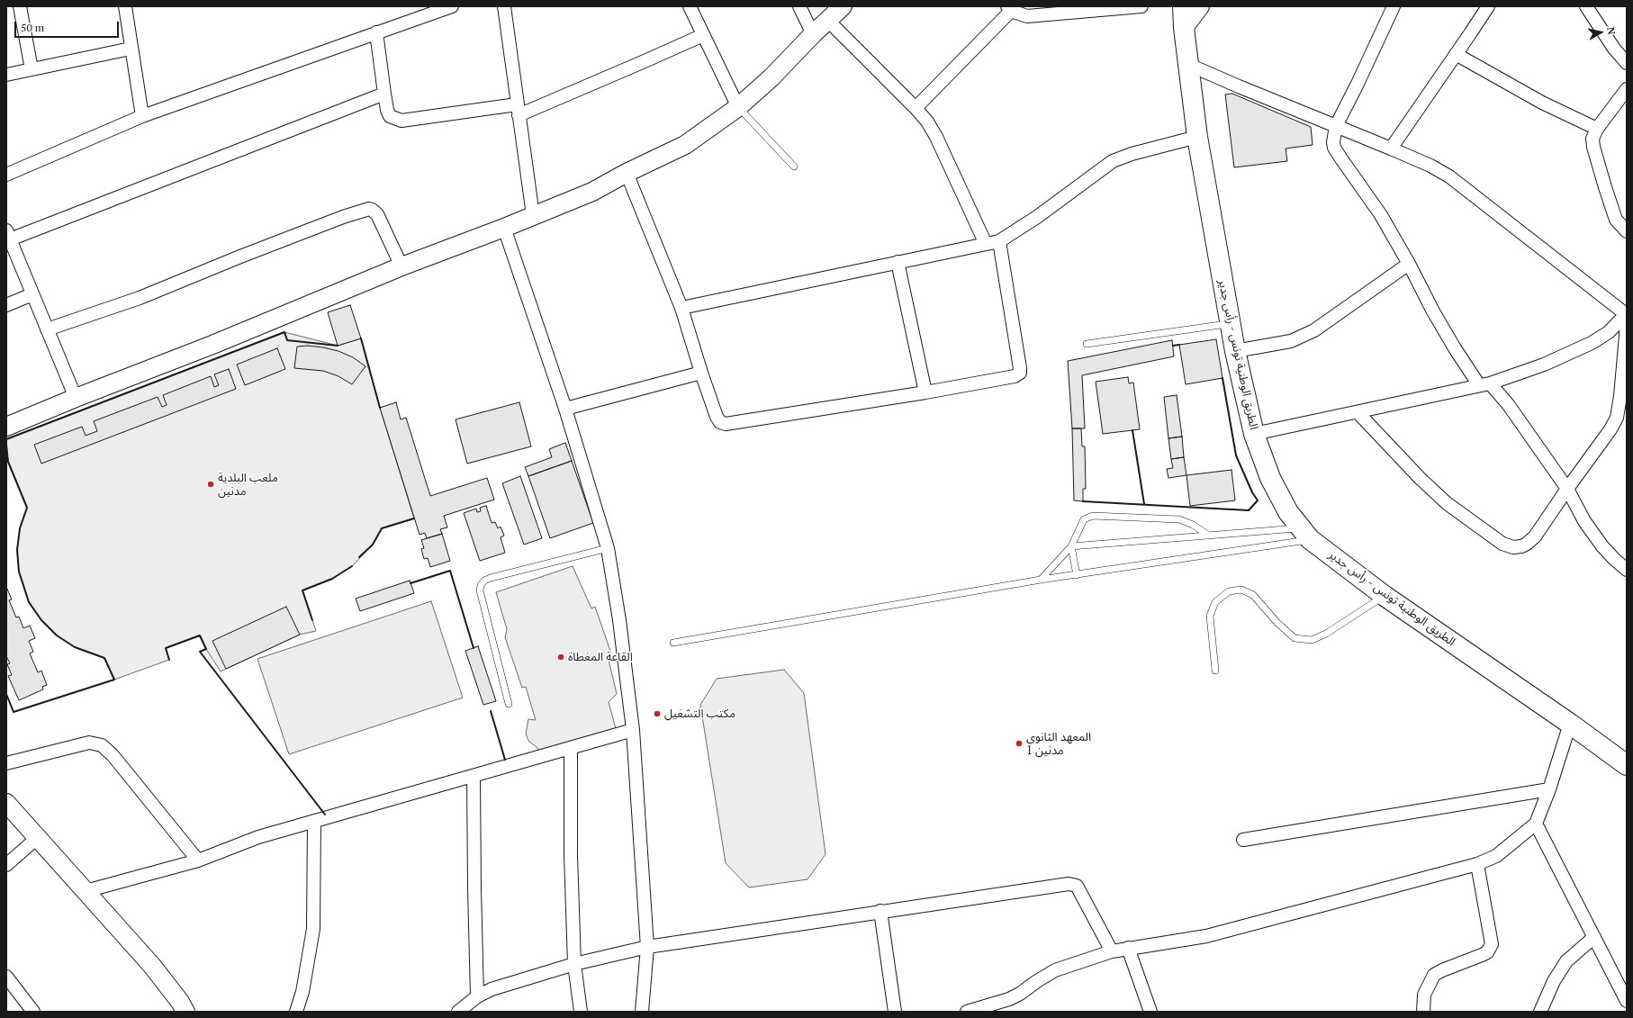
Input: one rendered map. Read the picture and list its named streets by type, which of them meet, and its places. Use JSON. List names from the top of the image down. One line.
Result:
{"streets":{"main road":["الطريق الوطنية تونس - رأس جدير"]},"places":["ملعب البلدية مدنين","القاعة المغطاة","مكتب التشغيل","المعهد الثانوي مدنين 1"],"scale_bar":"50 m","north":"right"}
